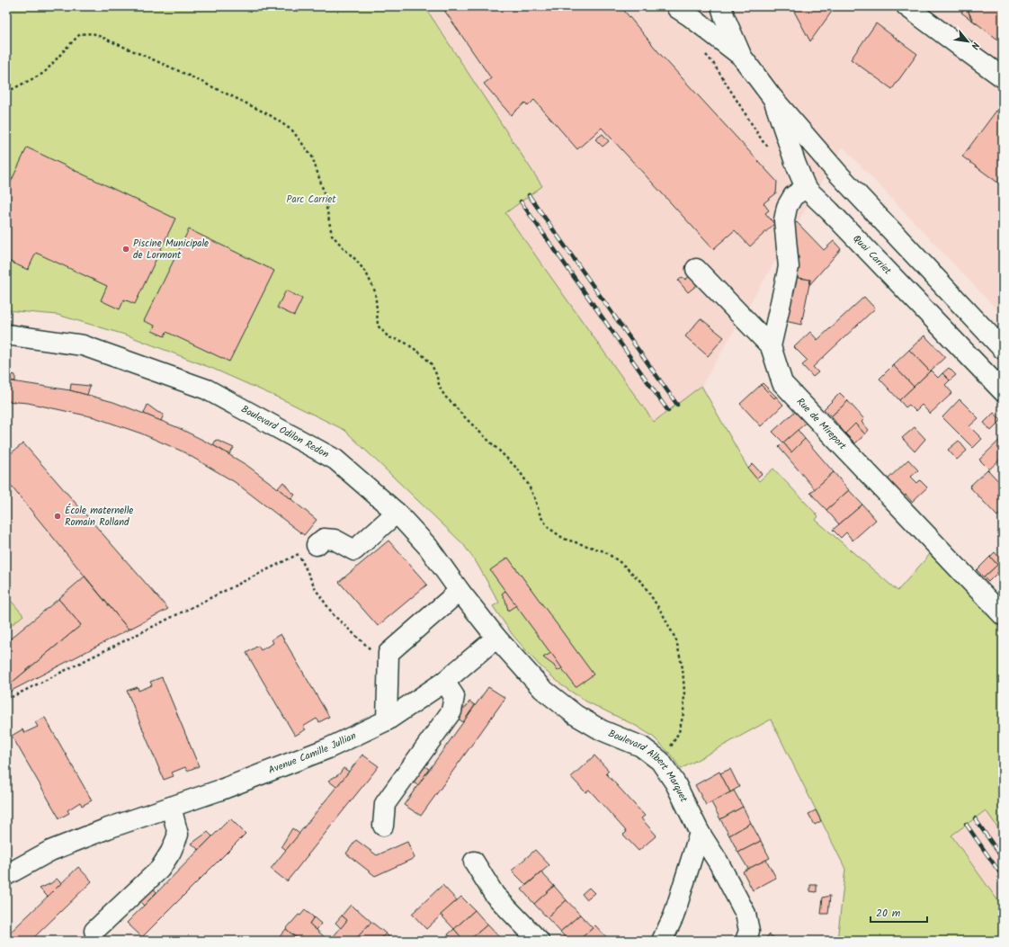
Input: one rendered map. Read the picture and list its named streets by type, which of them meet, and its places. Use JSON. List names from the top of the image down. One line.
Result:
{"streets":{"street":["Quai Carriet","Rue de Mireport","Boulevard Odilon Redon","Avenue Camille Jullian","Boulevard Albert Marquet"]},"crossings":[["Boulevard Odilon Redon","Avenue Camille Jullian"],["Boulevard Odilon Redon","Boulevard Albert Marquet"],["Avenue Camille Jullian","Boulevard Albert Marquet"]],"parks":["Parc Carriet"],"places":["Piscine Municipale de Lormont","École maternelle Romain Rolland"],"scale_bar":"20 m","north":"bottom right"}
